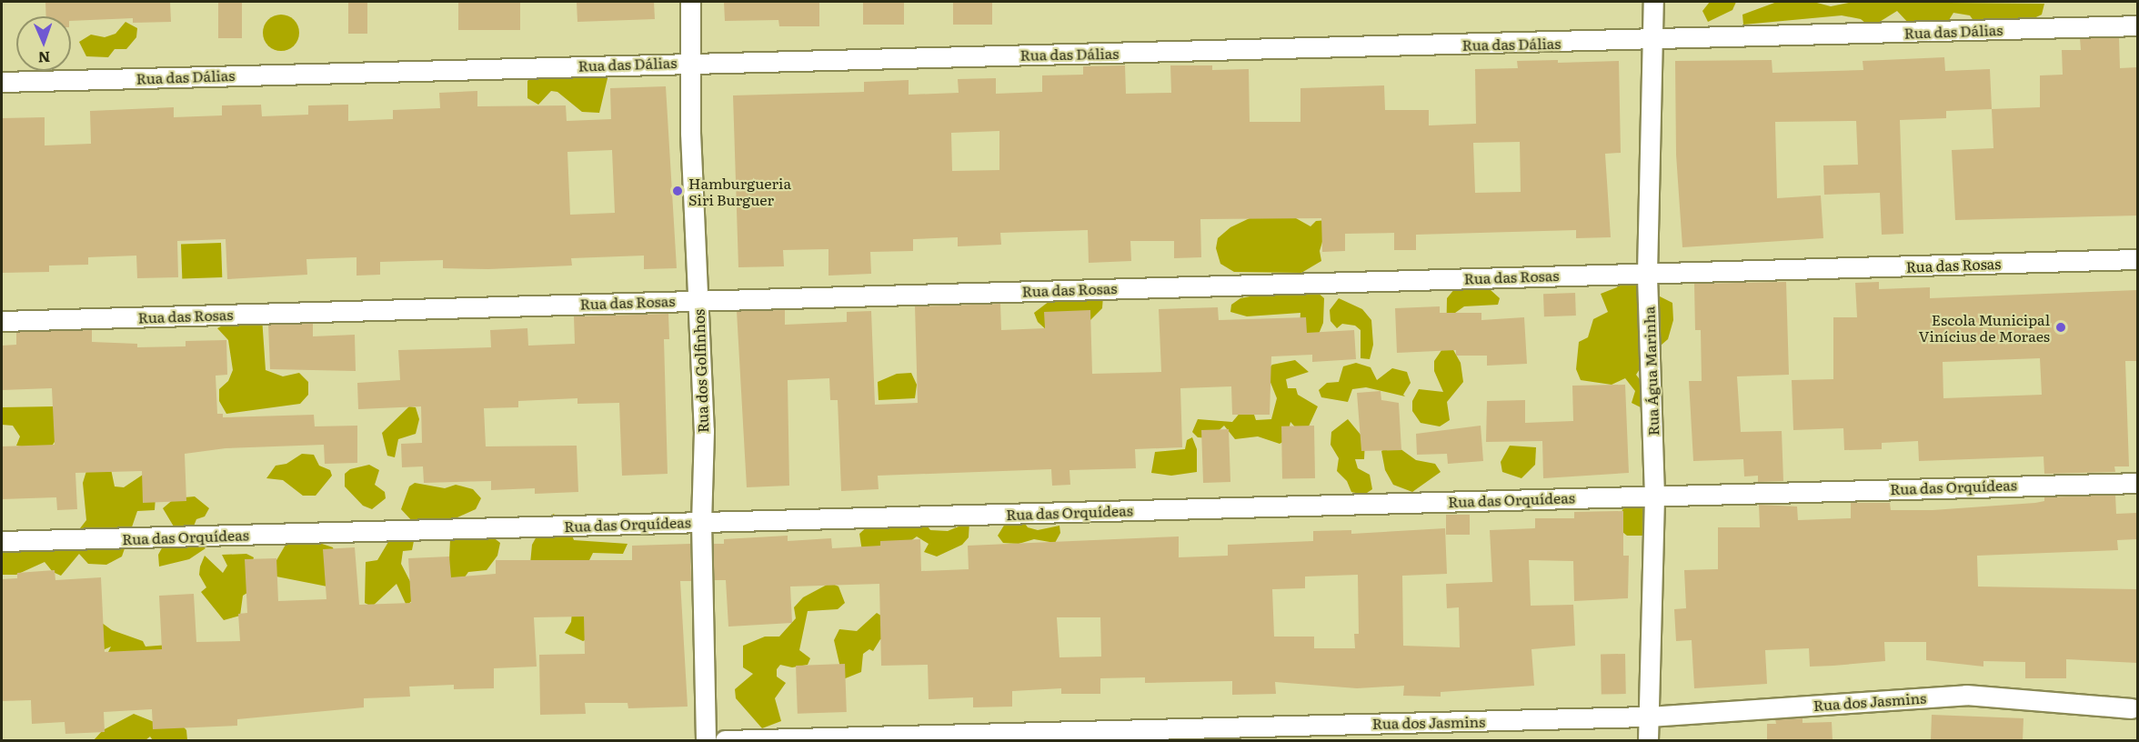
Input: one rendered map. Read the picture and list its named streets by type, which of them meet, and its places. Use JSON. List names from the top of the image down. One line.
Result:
{"streets":{"street":["Rua das Dálias","Rua das Rosas","Rua dos Golfinhos","Rua Água Marinha","Rua das Orquídeas","Rua dos Jasmins"]},"crossings":[["Rua das Dálias","Rua dos Golfinhos"],["Rua das Dálias","Rua Água Marinha"],["Rua das Rosas","Rua dos Golfinhos"],["Rua das Rosas","Rua Água Marinha"],["Rua dos Golfinhos","Rua das Orquídeas"],["Rua Água Marinha","Rua das Orquídeas"],["Rua Água Marinha","Rua dos Jasmins"]],"places":["Hamburgueria Siri Burguer","Escola Municipal Vinícius de Moraes"],"north":"bottom"}
